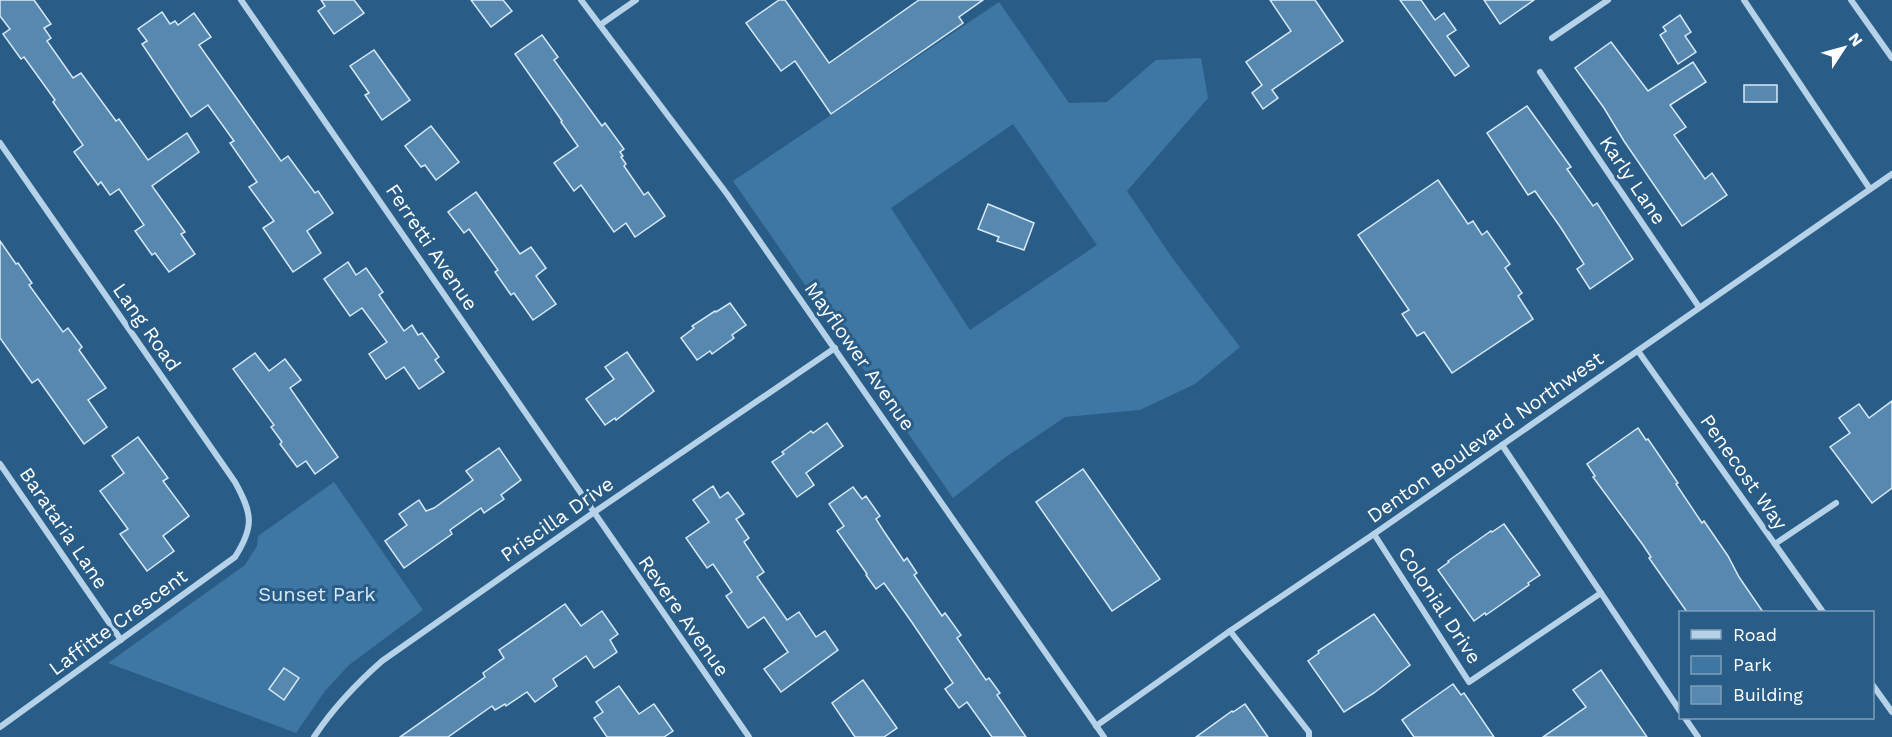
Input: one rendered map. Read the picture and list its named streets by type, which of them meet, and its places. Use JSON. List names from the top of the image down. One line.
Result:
{"streets":{"street":["Karly Lane","Ferretti Avenue","Lang Road","Mayflower Avenue","Denton Boulevard Northwest","Penecost Way","Priscilla Drive","Barataria Lane","Colonial Drive","Revere Avenue","Laffitte Crescent"]},"crossings":[["Karly Lane","Denton Boulevard Northwest"],["Ferretti Avenue","Priscilla Drive"],["Ferretti Avenue","Revere Avenue"],["Lang Road","Laffitte Crescent"],["Mayflower Avenue","Denton Boulevard Northwest"],["Mayflower Avenue","Priscilla Drive"],["Denton Boulevard Northwest","Penecost Way"],["Denton Boulevard Northwest","Colonial Drive"],["Priscilla Drive","Revere Avenue"],["Barataria Lane","Laffitte Crescent"]],"parks":["Sunset Park"],"legend":["Road","Park","Building"],"north":"top right"}
